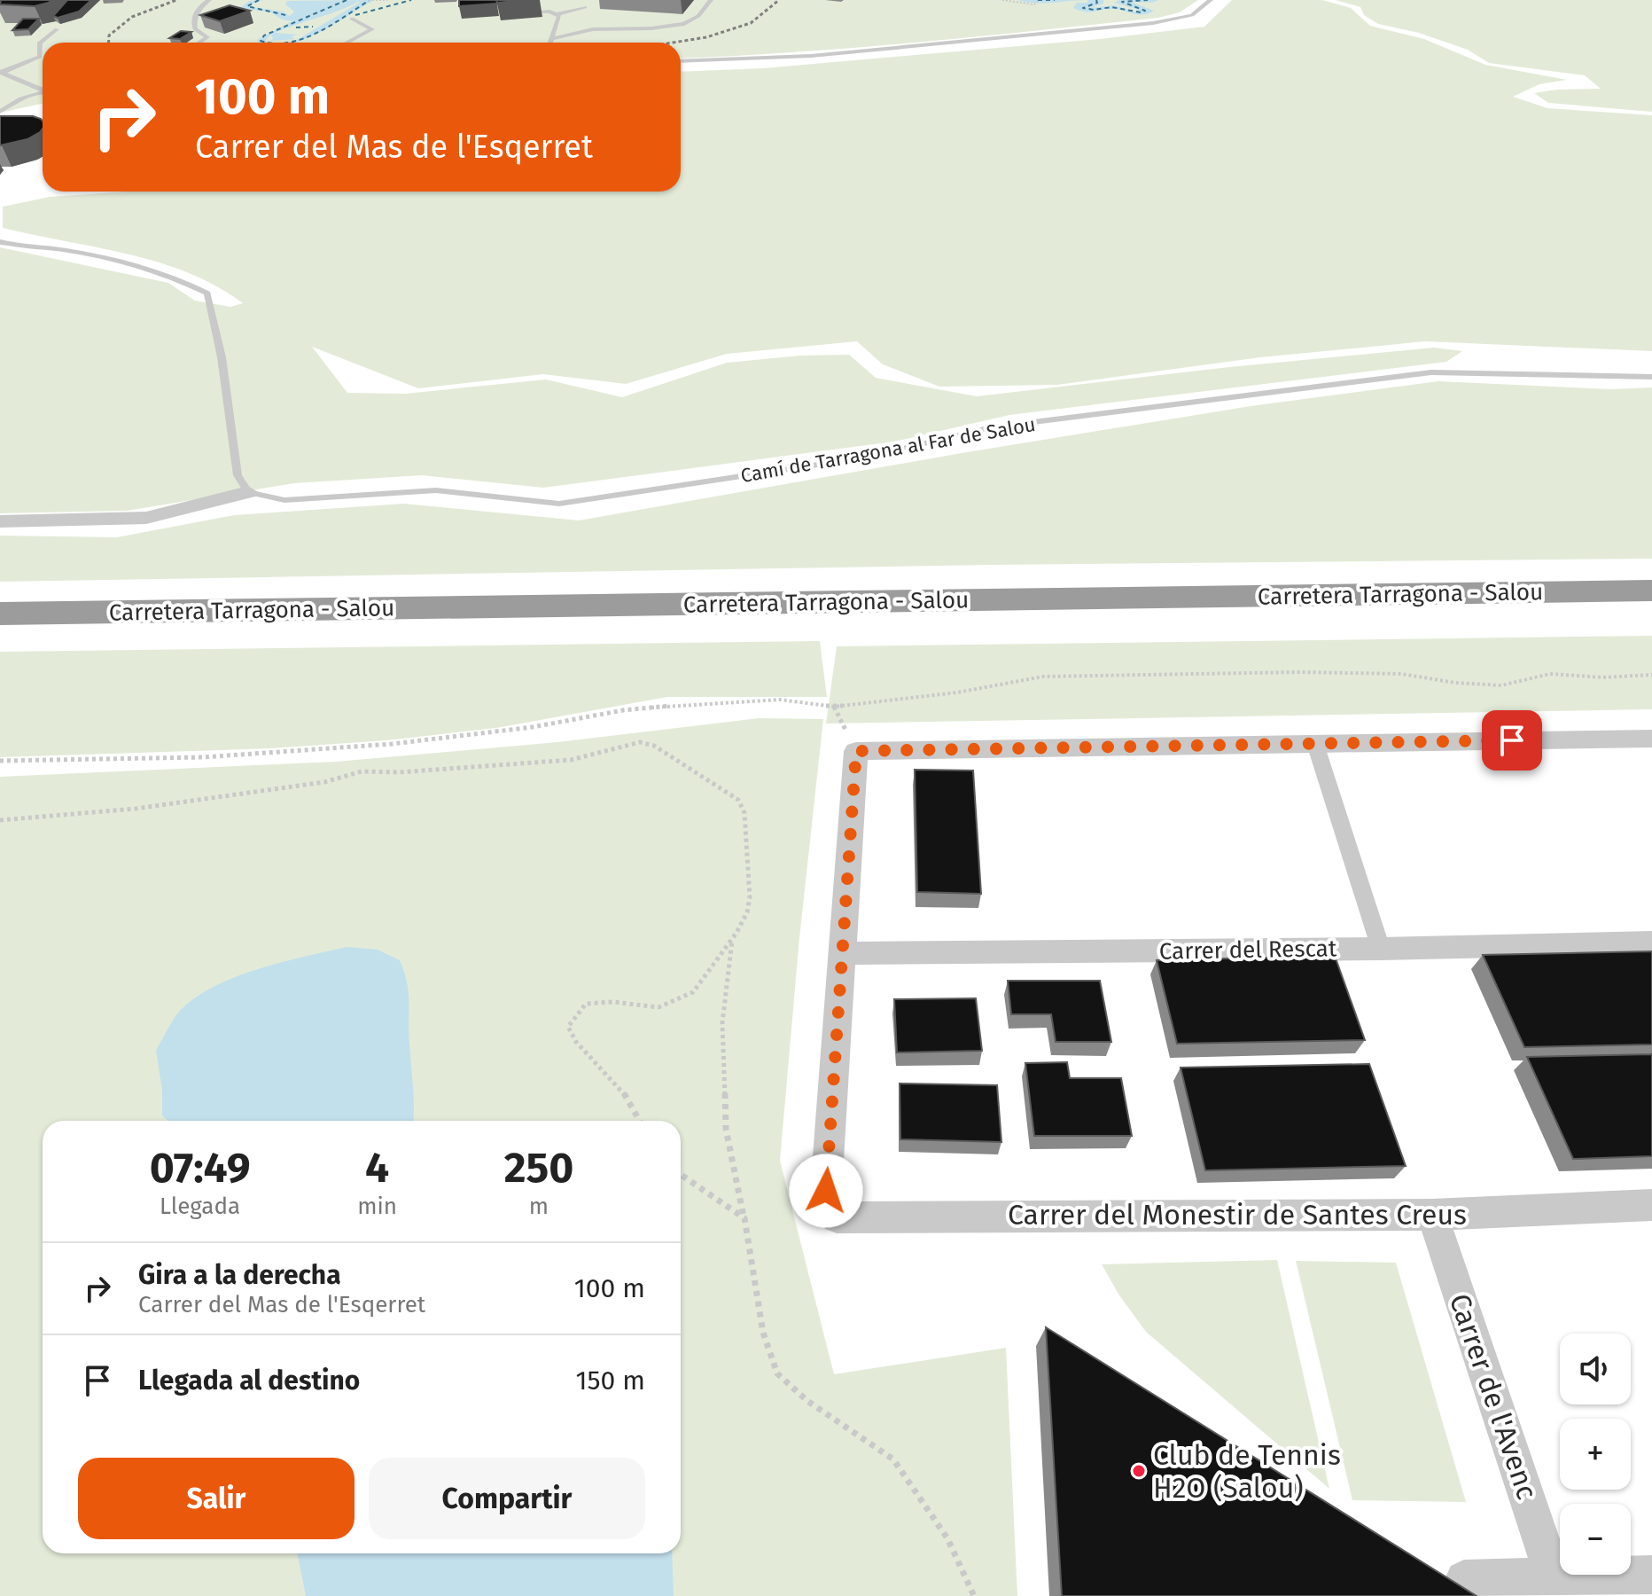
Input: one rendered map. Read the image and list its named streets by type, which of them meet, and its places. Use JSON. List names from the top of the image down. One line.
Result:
{"streets":{"highway":["Carretera Tarragona - Salou"],"street":["Camí de Tarragona al Far de Salou","Carrer del Rescat","Carrer del Monestir de Santes Creus","Carrer de l'Avenc"]},"crossings":[["Carrer del Rescat","Carrer del Monestir de Santes Creus"],["Carrer del Monestir de Santes Creus","Carrer de l'Avenc"]],"places":["Club de Tennis H2O (Salou)"],"page":{"turn":["100 m","Carrer del Mas de l'Esqerret"],"eta":["07:49","Llegada","4","min","250","m"],"list":[{"name":"Gira a la derecha","note":"Carrer del Mas de l'Esqerret","value":"100 m"},{"name":"Llegada al destino","value":"150 m"}],"map_buttons":["+","−"],"buttons":["Salir","Compartir"]}}
